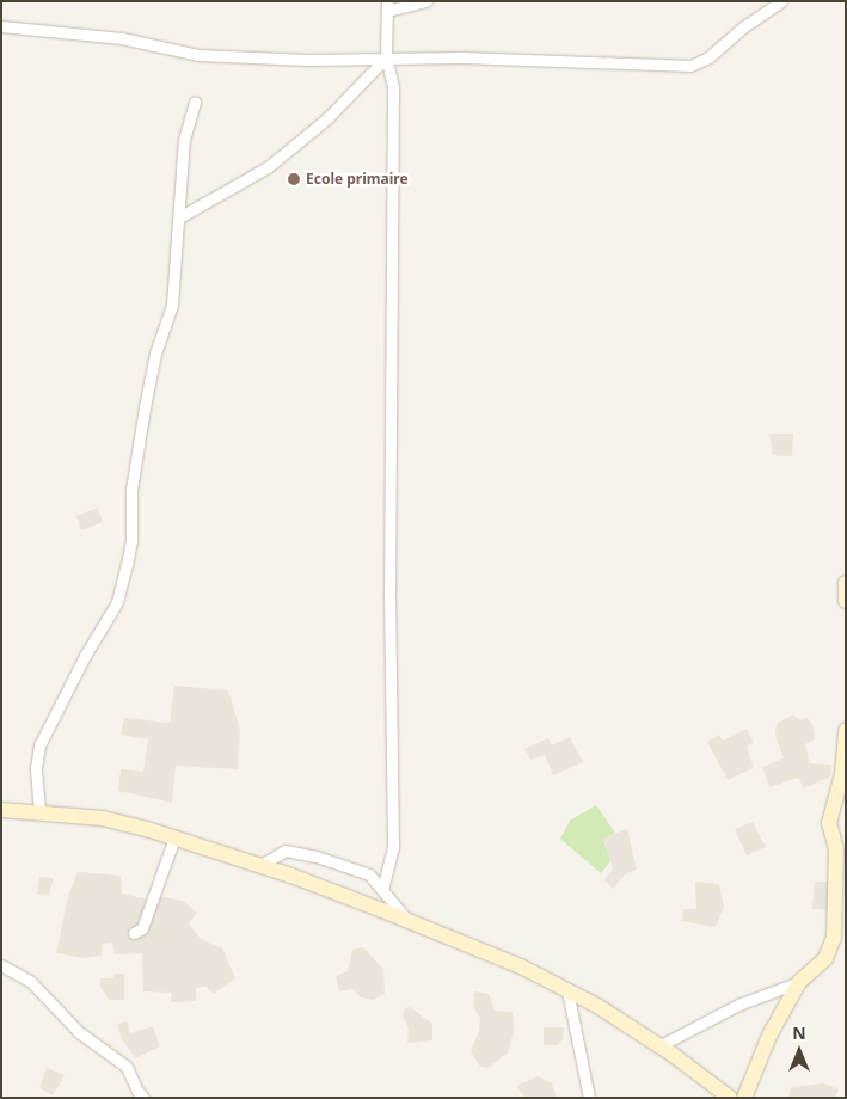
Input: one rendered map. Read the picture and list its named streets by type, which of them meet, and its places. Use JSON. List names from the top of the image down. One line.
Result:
{"places":["Ecole primaire"],"north":"top"}
